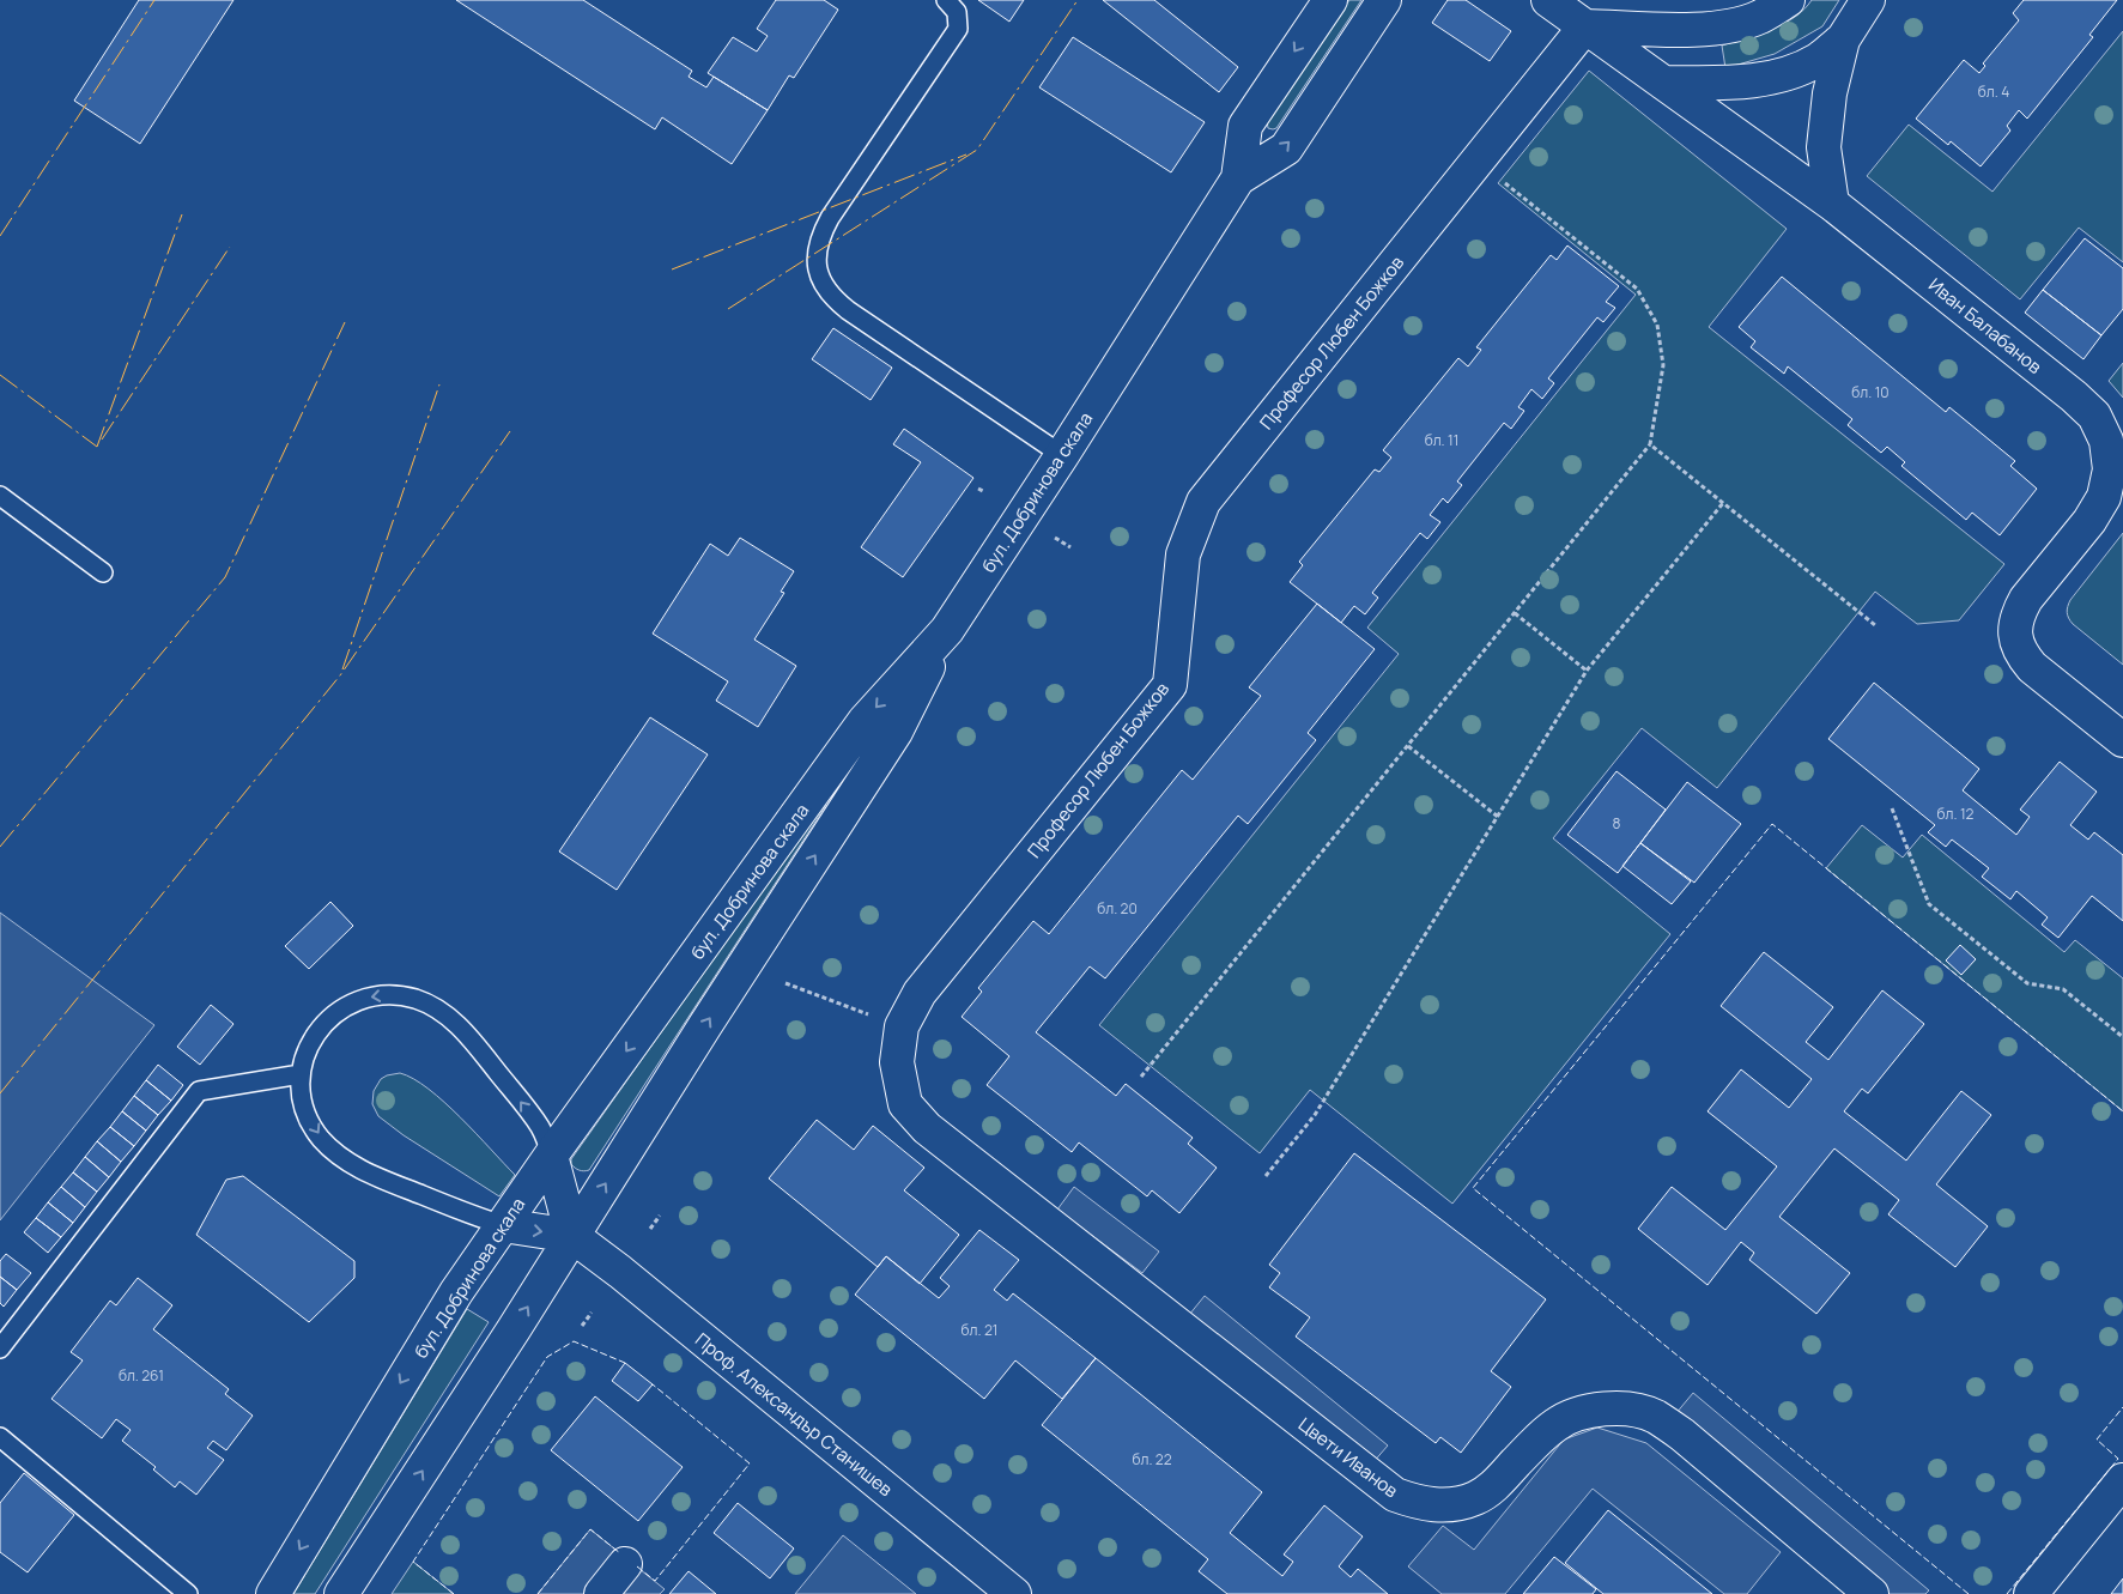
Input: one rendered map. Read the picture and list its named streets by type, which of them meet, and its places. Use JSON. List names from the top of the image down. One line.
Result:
{"streets":{"street":["Иван Балабанов","Професор Любен Божков","бул. Добринова скала","Проф. Александър Станишев","Цвети Иванов"]},"crossings":[["Иван Балабанов","Професор Любен Божков"],["Професор Любен Божков","Цвети Иванов"]],"house_numbers":["бл. 4","бл. 10","бл. 11","бл. 12","8","бл. 20","бл. 21","бл. 261","бл. 22"]}
